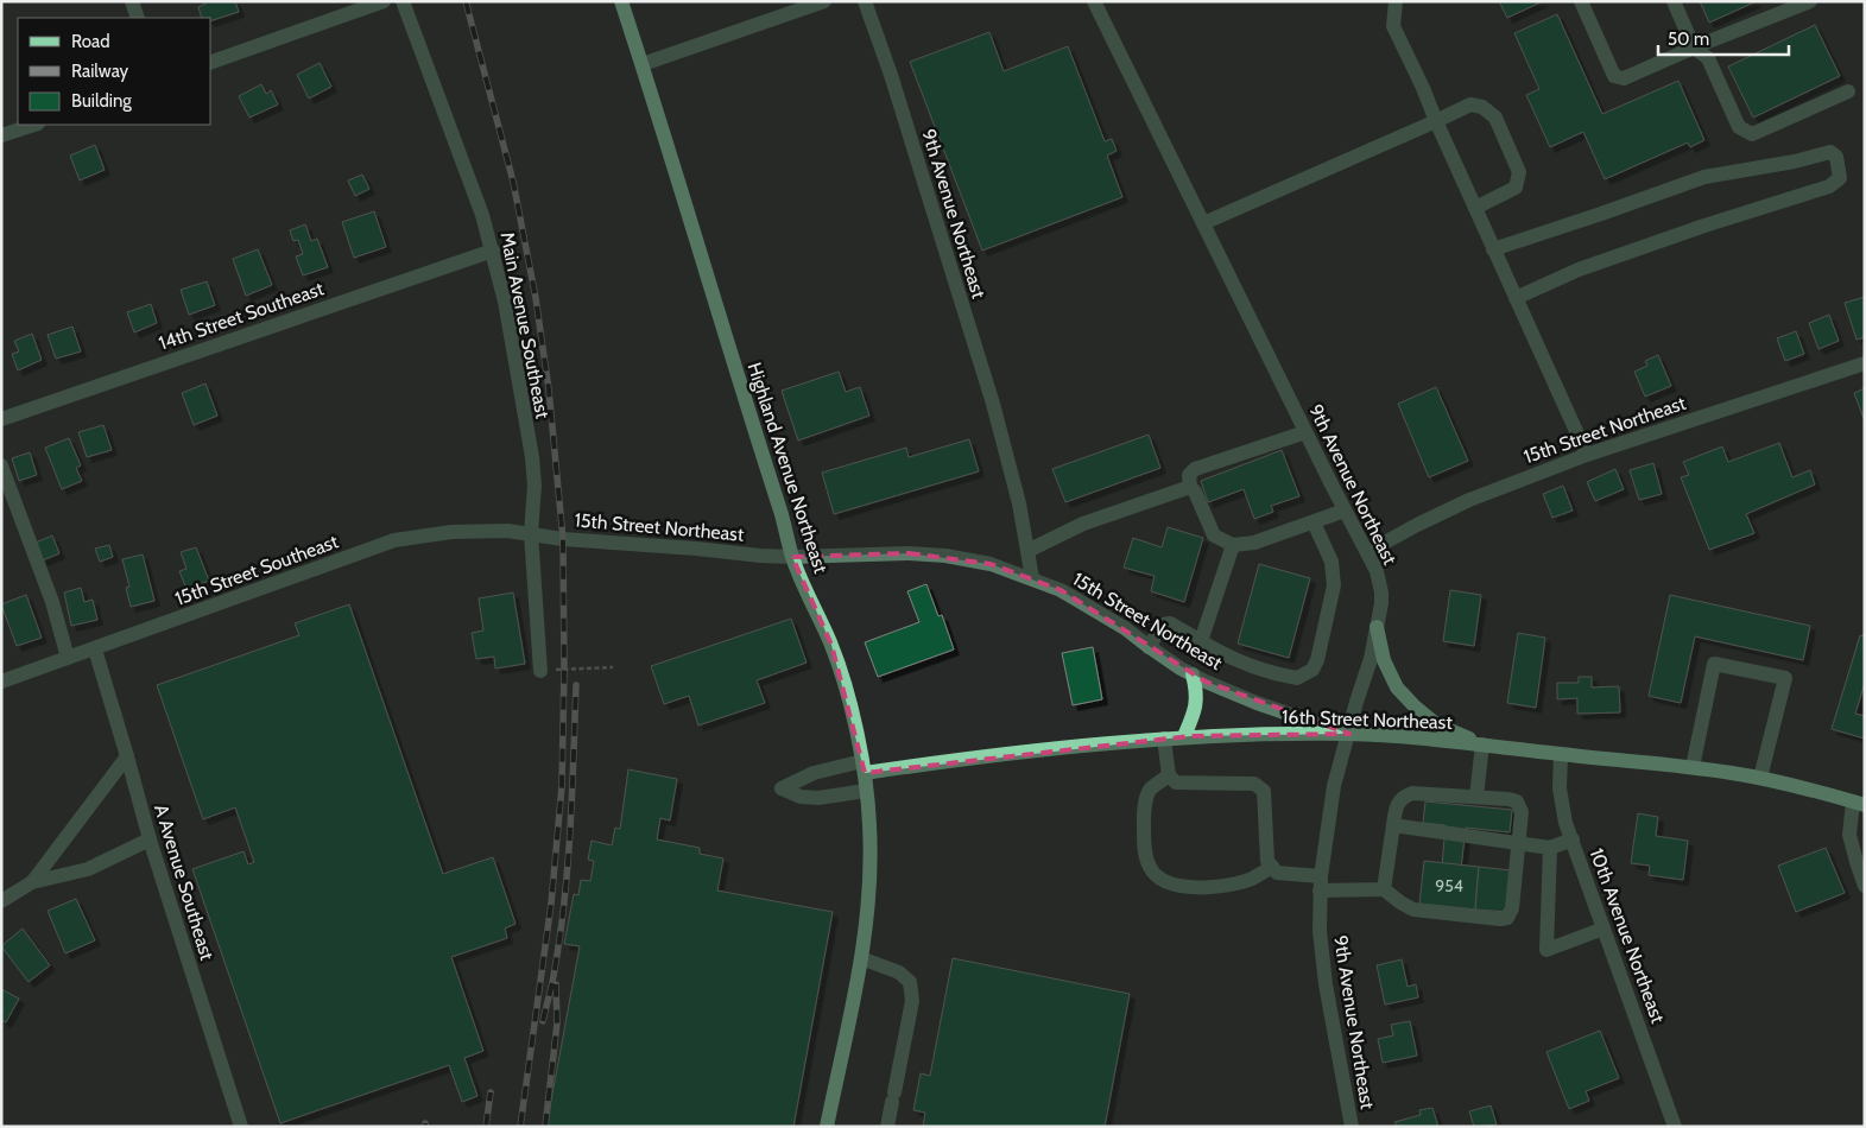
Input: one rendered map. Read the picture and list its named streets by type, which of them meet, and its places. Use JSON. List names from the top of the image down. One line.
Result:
{"streets":{"main road":["Highland Avenue Northeast","16th Street Northeast"],"street":["9th Avenue Northeast","14th Street Southeast","Main Avenue Southeast","15th Street Northeast","15th Street Southeast","A Avenue Southeast","10th Avenue Northeast"]},"crossings":[["9th Avenue Northeast","15th Street Northeast"],["9th Avenue Northeast","16th Street Northeast"],["14th Street Southeast","Main Avenue Southeast"],["Main Avenue Southeast","15th Street Northeast"],["Main Avenue Southeast","15th Street Southeast"],["15th Street Northeast","Highland Avenue Northeast"],["15th Street Northeast","15th Street Southeast"],["15th Street Northeast","16th Street Northeast"],["Highland Avenue Northeast","16th Street Northeast"],["15th Street Southeast","A Avenue Southeast"],["16th Street Northeast","10th Avenue Northeast"]],"house_numbers":["954"],"legend":["Road","Railway","Building"],"scale_bar":"50 m"}
